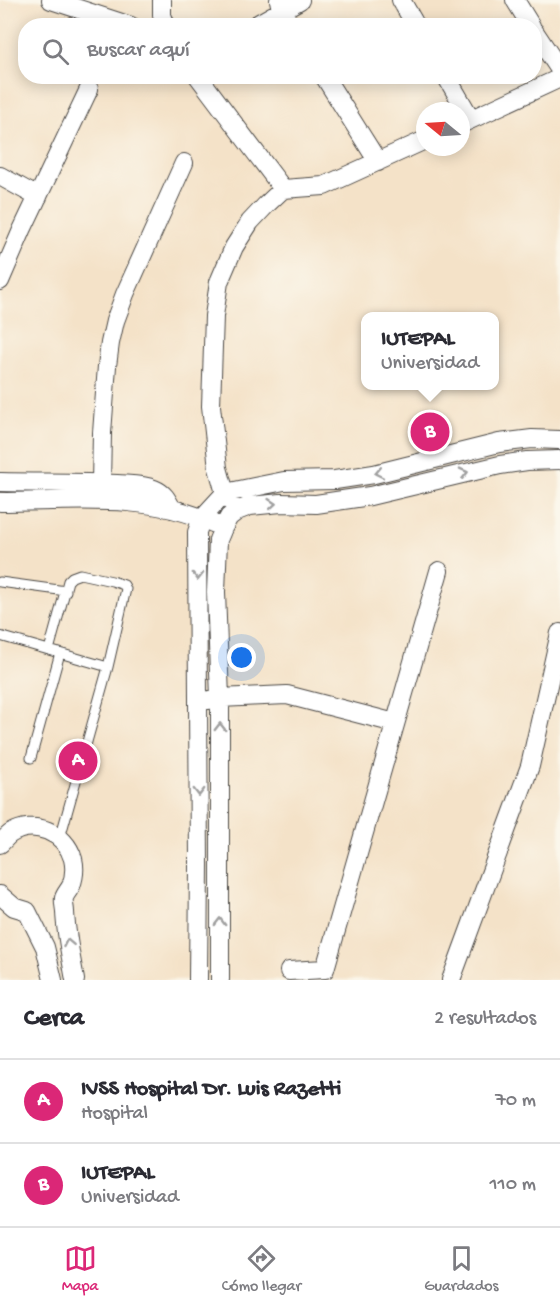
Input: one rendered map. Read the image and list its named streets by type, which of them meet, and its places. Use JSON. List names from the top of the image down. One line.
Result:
{"north":"left","page":{"search":"Buscar aquí","popup":["IUTEPAL","Universidad"],"pins":["B","A"],"heading":["Cerca","2 resultados"],"list":[{"mark":"A","name":"IVSS Hospital Dr. Luis Razetti","note":"Hospital","value":"70 m"},{"mark":"B","name":"IUTEPAL","note":"Universidad","value":"110 m"}],"nav":["Mapa","Cómo llegar","Guardados"]}}
